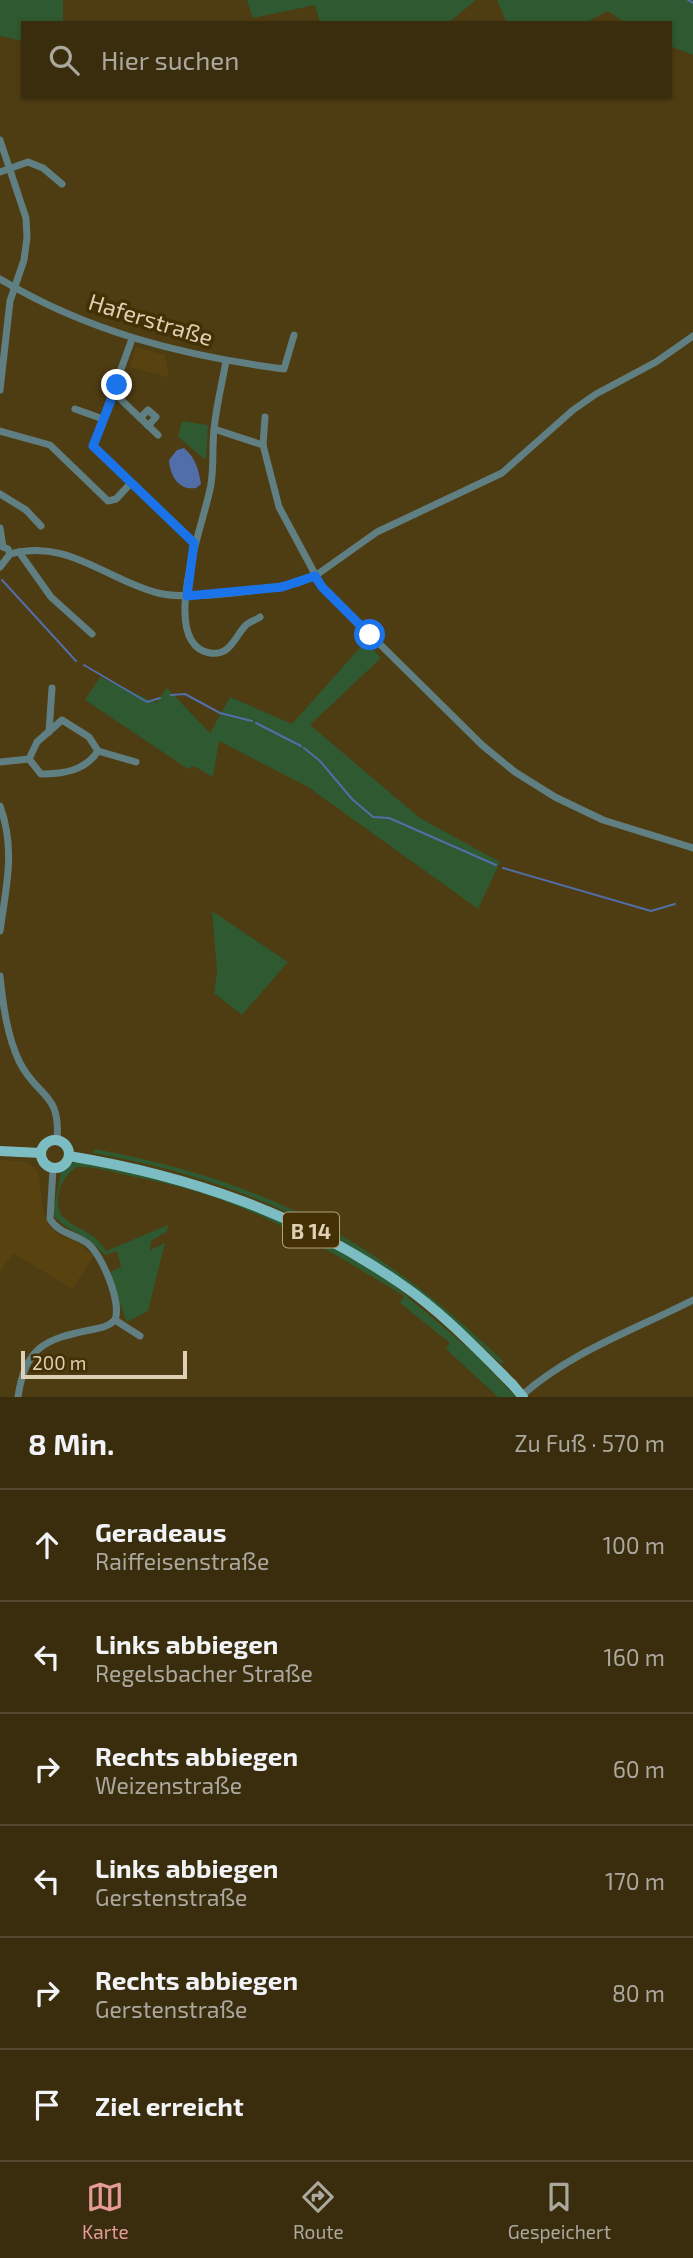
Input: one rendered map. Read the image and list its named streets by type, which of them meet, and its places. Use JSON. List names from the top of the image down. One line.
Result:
{"streets":{"main road":["B 14"],"street":["Haferstraße"]},"scale_bar":"200 m","page":{"search":"Hier suchen","scale":"200 m","heading":["8 Min.","Zu Fuß · 570 m"],"list":[["Geradeaus","Raiffeisenstraße","100 m"],["Links abbiegen","Regelsbacher Straße","160 m"],["Rechts abbiegen","Weizenstraße","60 m"],["Links abbiegen","Gerstenstraße","170 m"],["Rechts abbiegen","Gerstenstraße","80 m"],"Ziel erreicht"],"nav":["Karte","Route","Gespeichert"]}}
